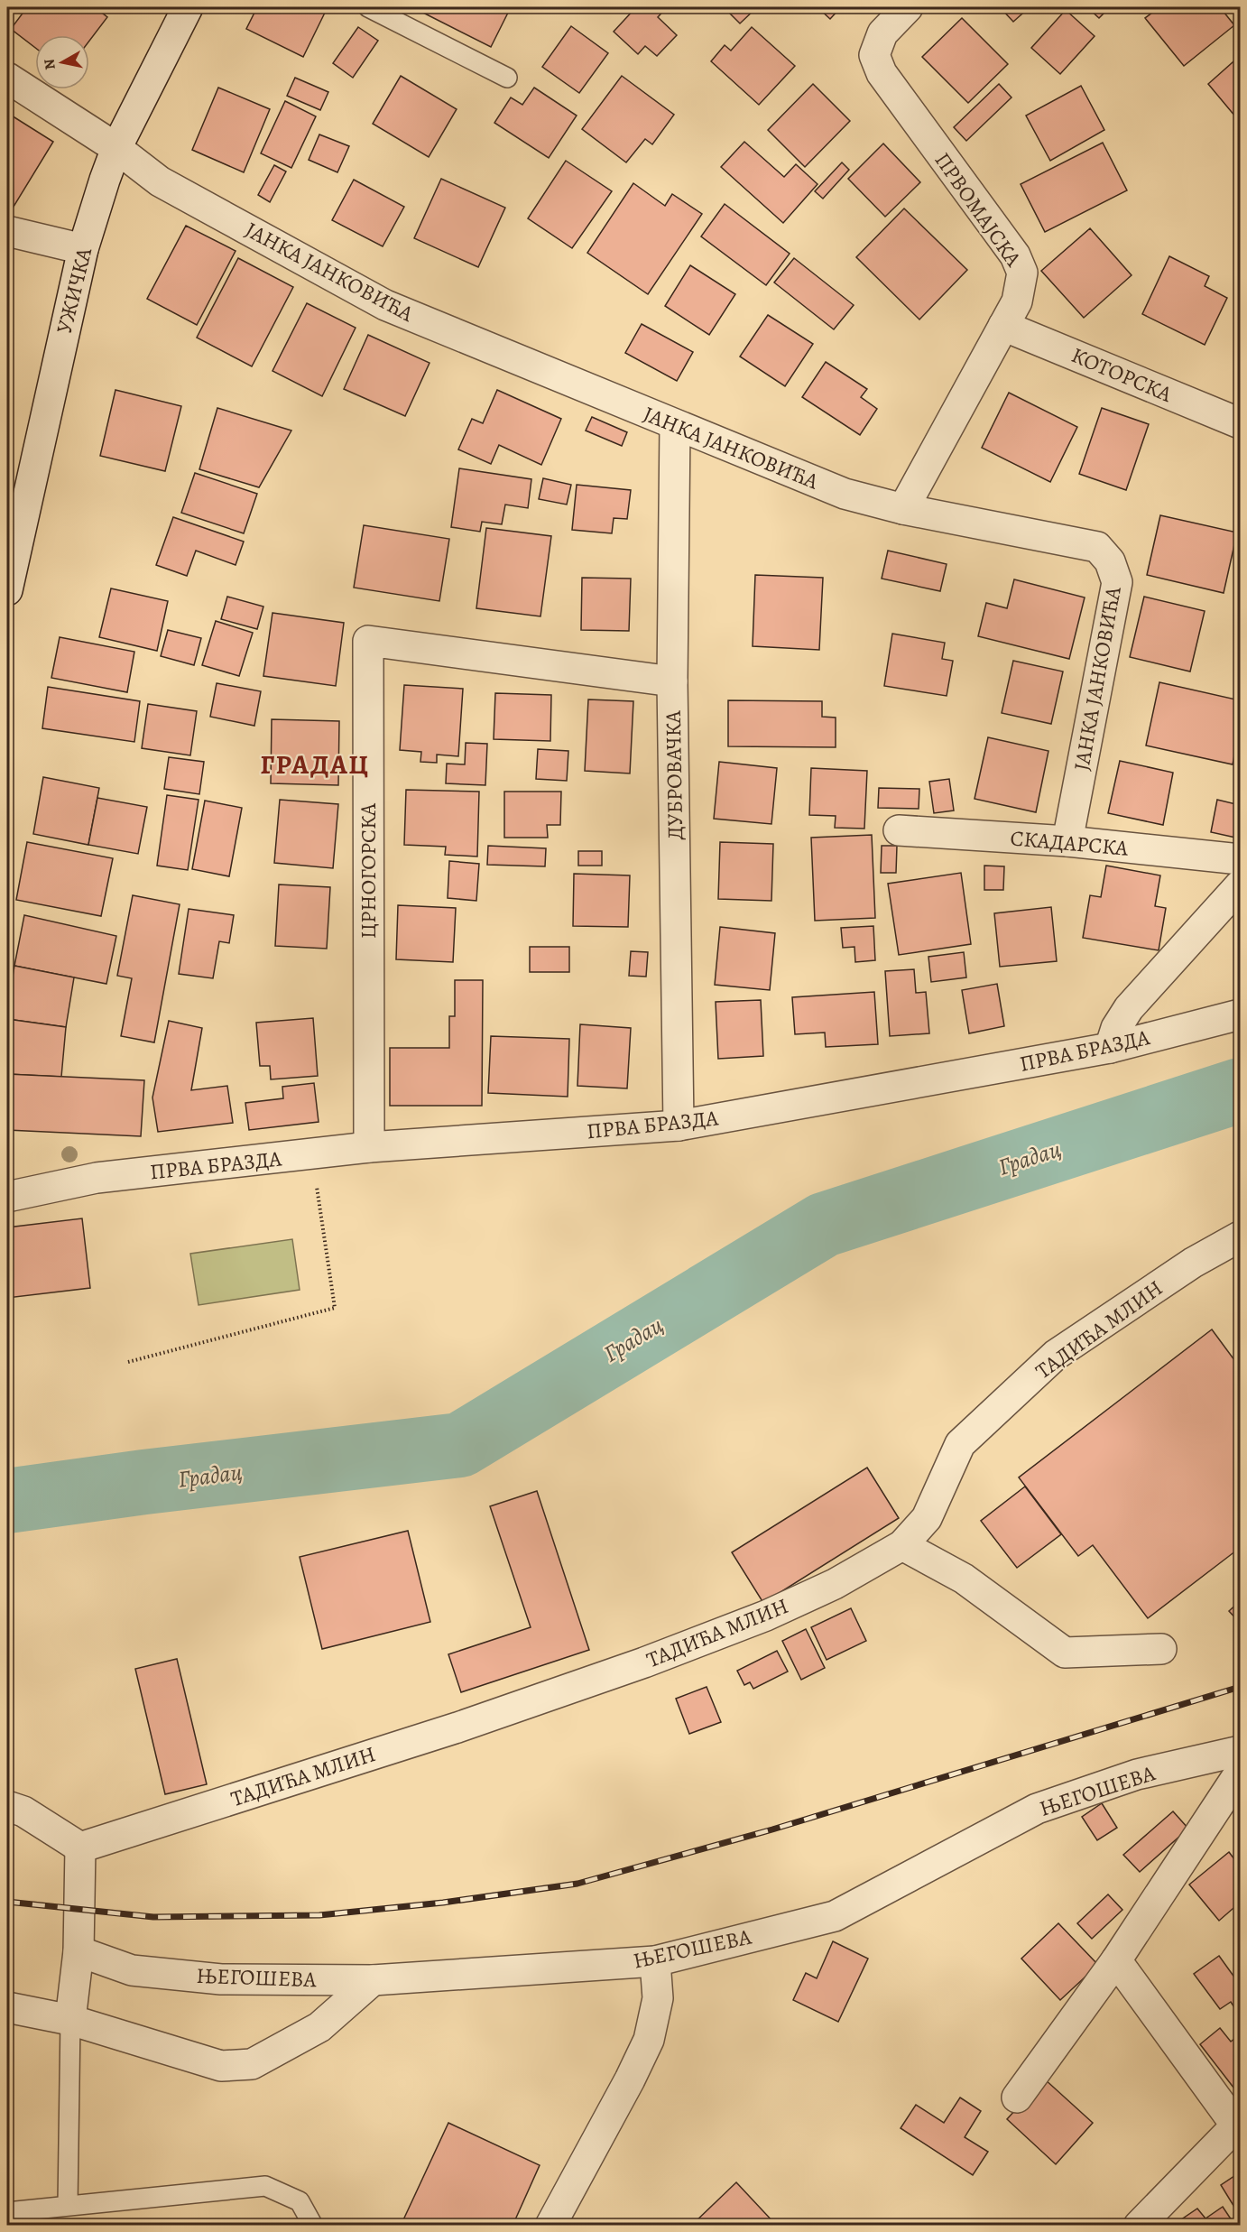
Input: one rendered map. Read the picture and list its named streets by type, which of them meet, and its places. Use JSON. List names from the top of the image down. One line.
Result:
{"streets":{"street":["ПРВОМАЈСКА","ЈАНКА ЈАНКОВИЋА","УЖИЧКА","КОТОРСКА","ДУБРОВАЧКА","СКАДАРСКА","ЦРНОГОРСКА","ПРВА БРАЗДА","ТАДИЋА МЛИН","ЊЕГОШЕВА"]},"crossings":[["ПРВОМАЈСКА","ЈАНКА ЈАНКОВИЋА"],["ПРВОМАЈСКА","КОТОРСКА"],["ЈАНКА ЈАНКОВИЋА","УЖИЧКА"],["ЈАНКА ЈАНКОВИЋА","ДУБРОВАЧКА"],["ЈАНКА ЈАНКОВИЋА","СКАДАРСКА"],["ДУБРОВАЧКА","ЦРНОГОРСКА"],["ДУБРОВАЧКА","ПРВА БРАЗДА"],["ЦРНОГОРСКА","ПРВА БРАЗДА"]],"districts":["ГРАДАЦ"],"water":["Градац"],"north":"left"}
